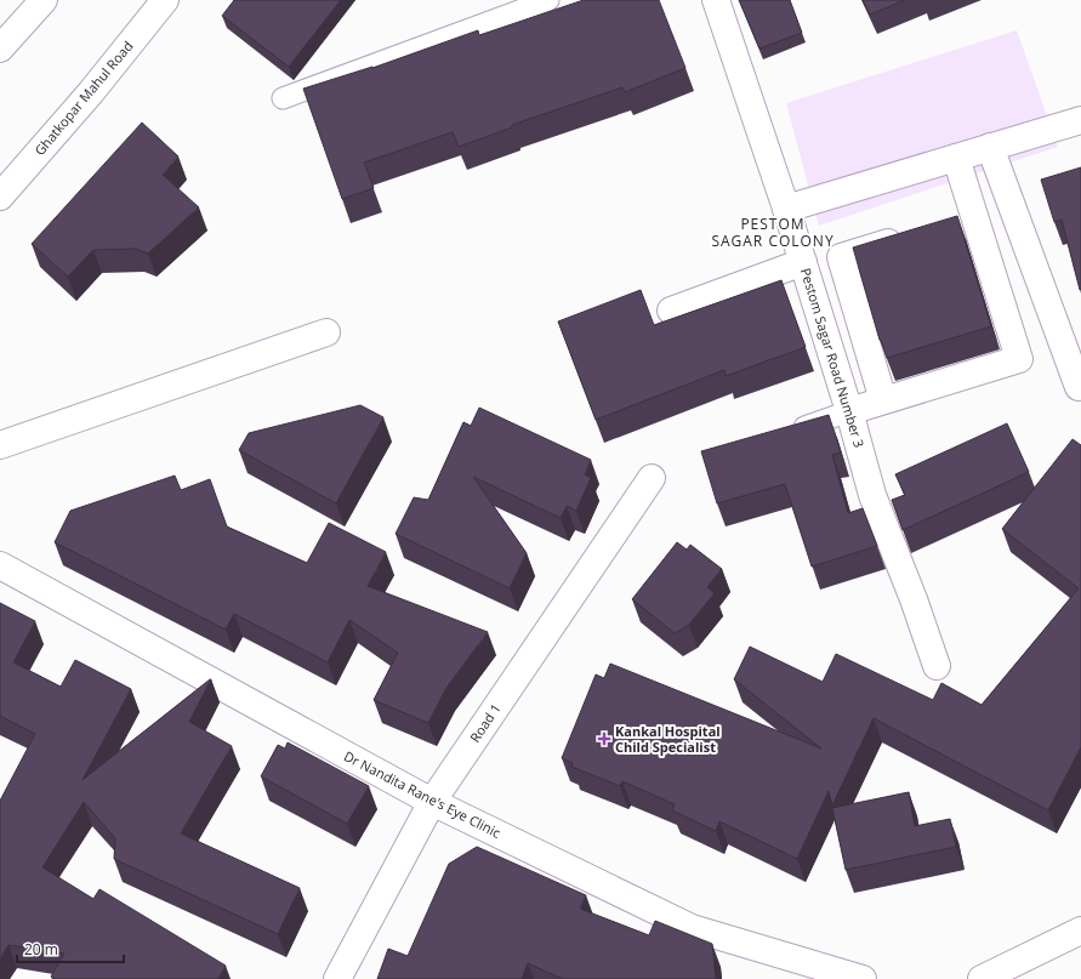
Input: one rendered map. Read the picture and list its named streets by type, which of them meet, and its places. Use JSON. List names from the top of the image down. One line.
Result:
{"streets":{"street":["Ghatkopar Mahul Road","Pestom Sagar Road Number 3","Road 1","Dr Nandita Rane's Eye Clinic"]},"crossings":[["Road 1","Dr Nandita Rane's Eye Clinic"]],"districts":["PESTOM SAGAR COLONY"],"places":{"health":["Kankal Hospital Child Specialist"]},"scale_bar":"20 m"}
